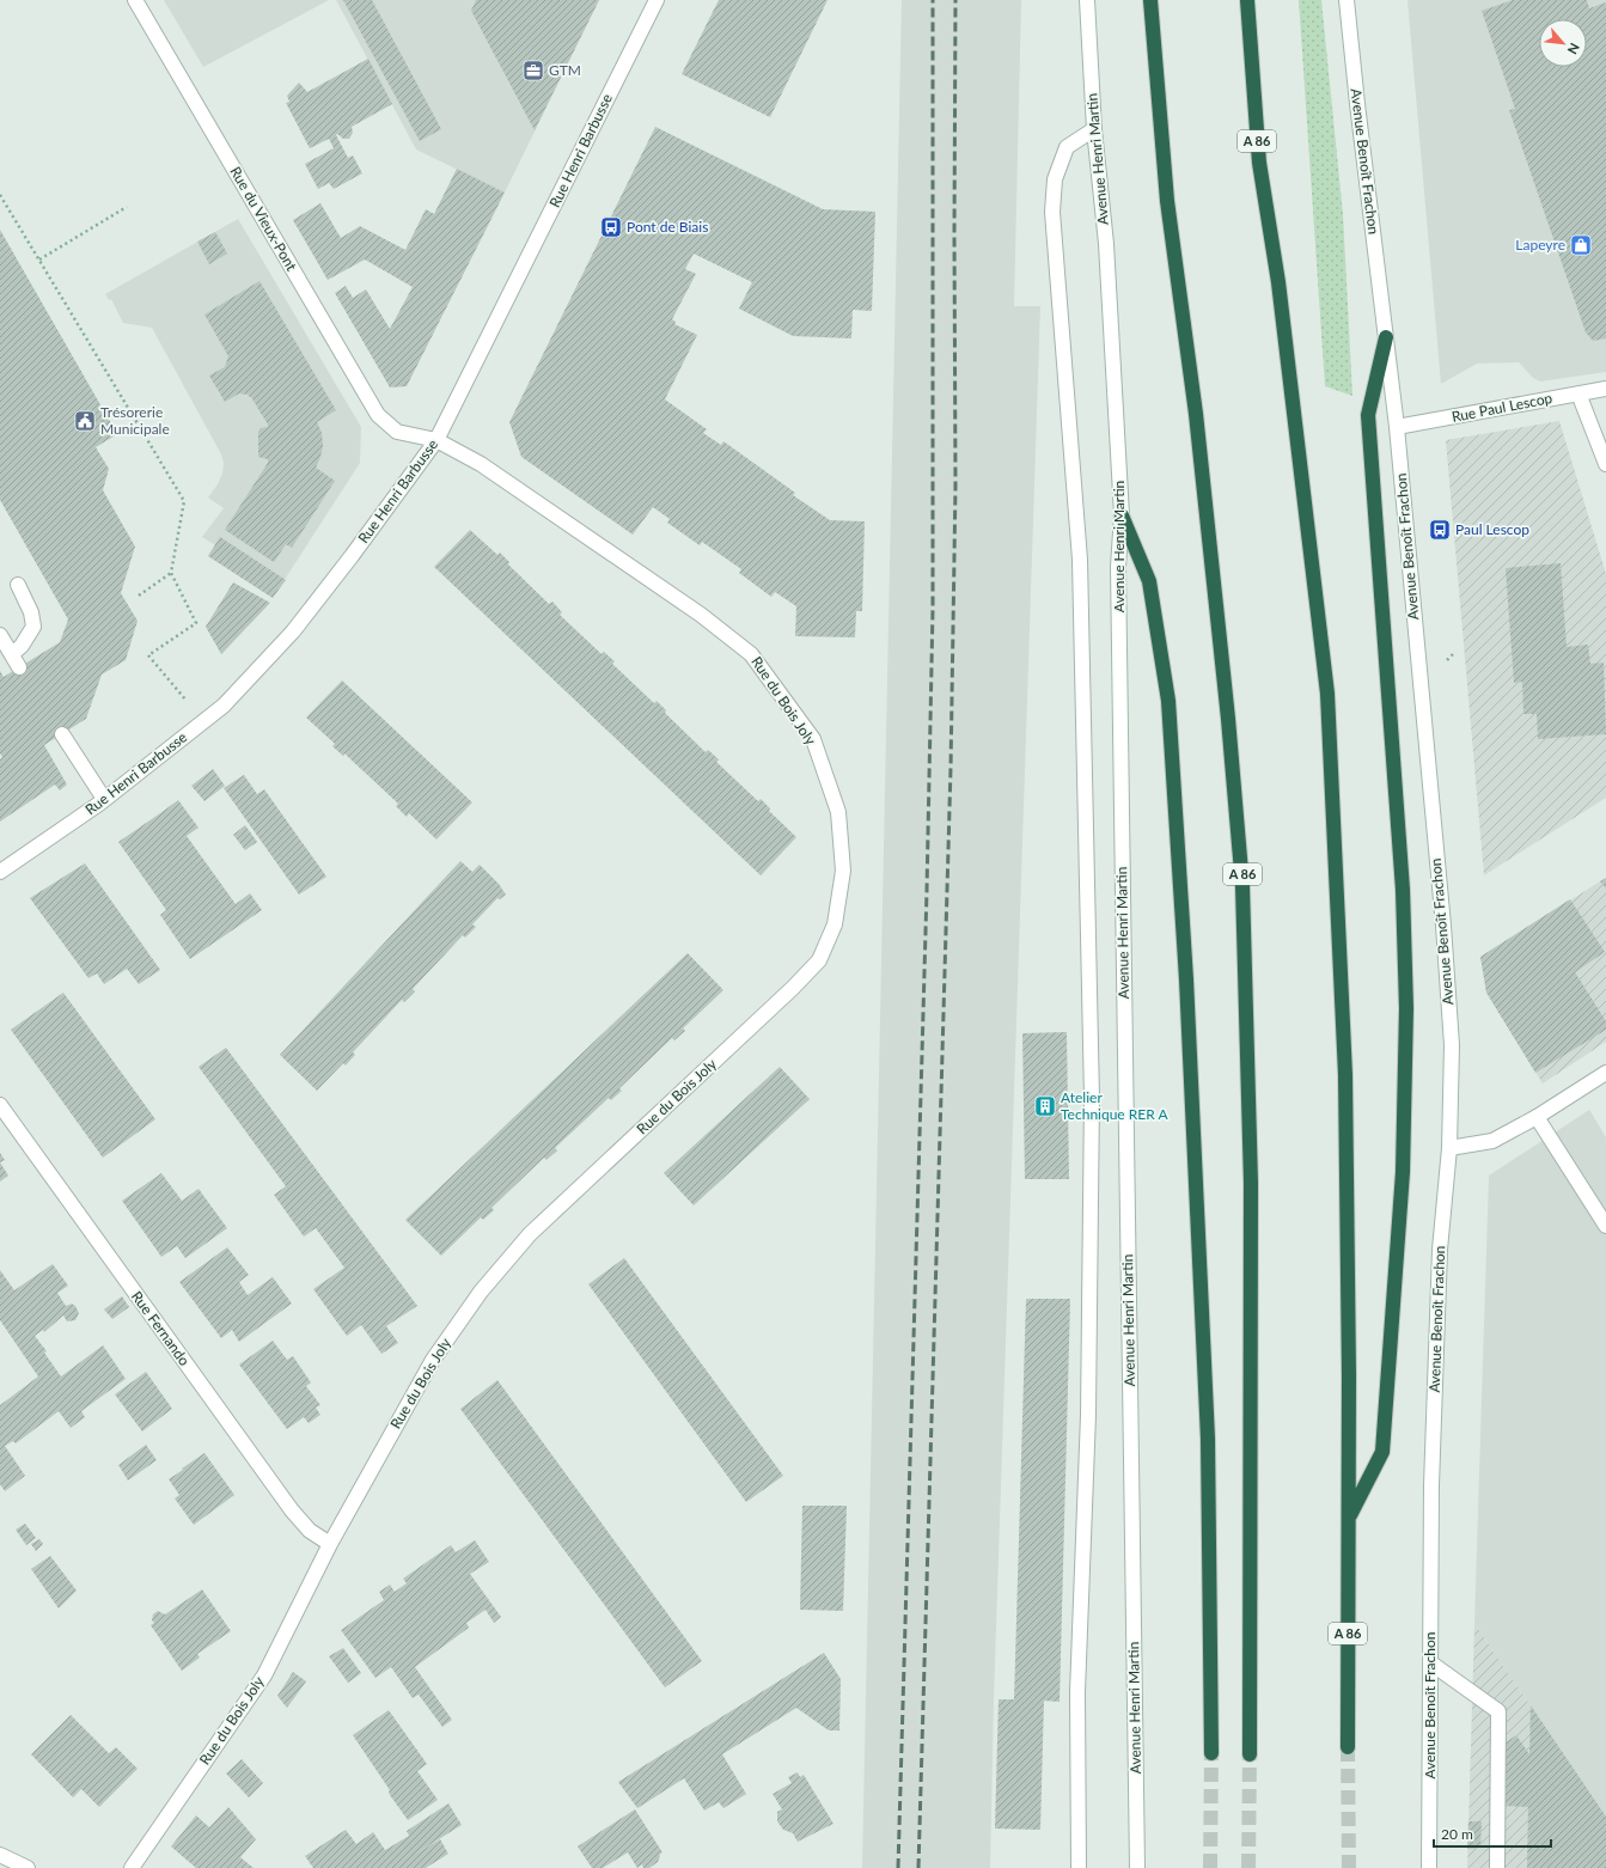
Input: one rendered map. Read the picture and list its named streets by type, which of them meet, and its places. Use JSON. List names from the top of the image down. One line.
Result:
{"streets":{"highway":["A 86"],"street":["Rue Henri Barbusse","Avenue Henri Martin","Avenue Benoît Frachon","Rue du Vieux-Pont","Rue Paul Lescop","Rue du Bois Joly","Rue Fernando"]},"crossings":[["Rue Henri Barbusse","Rue du Bois Joly"],["Avenue Benoît Frachon","Rue Paul Lescop"],["Rue du Vieux-Pont","Rue du Bois Joly"],["Rue du Bois Joly","Rue Fernando"]],"places":{"office":["GTM"],"bus stop":["Pont de Biais","Paul Lescop"],"shop":["Lapeyre"],"public building":["Trésorerie Municipale"],"building":["Atelier Technique RER A"]},"scale_bar":"20 m","north":"bottom right"}
